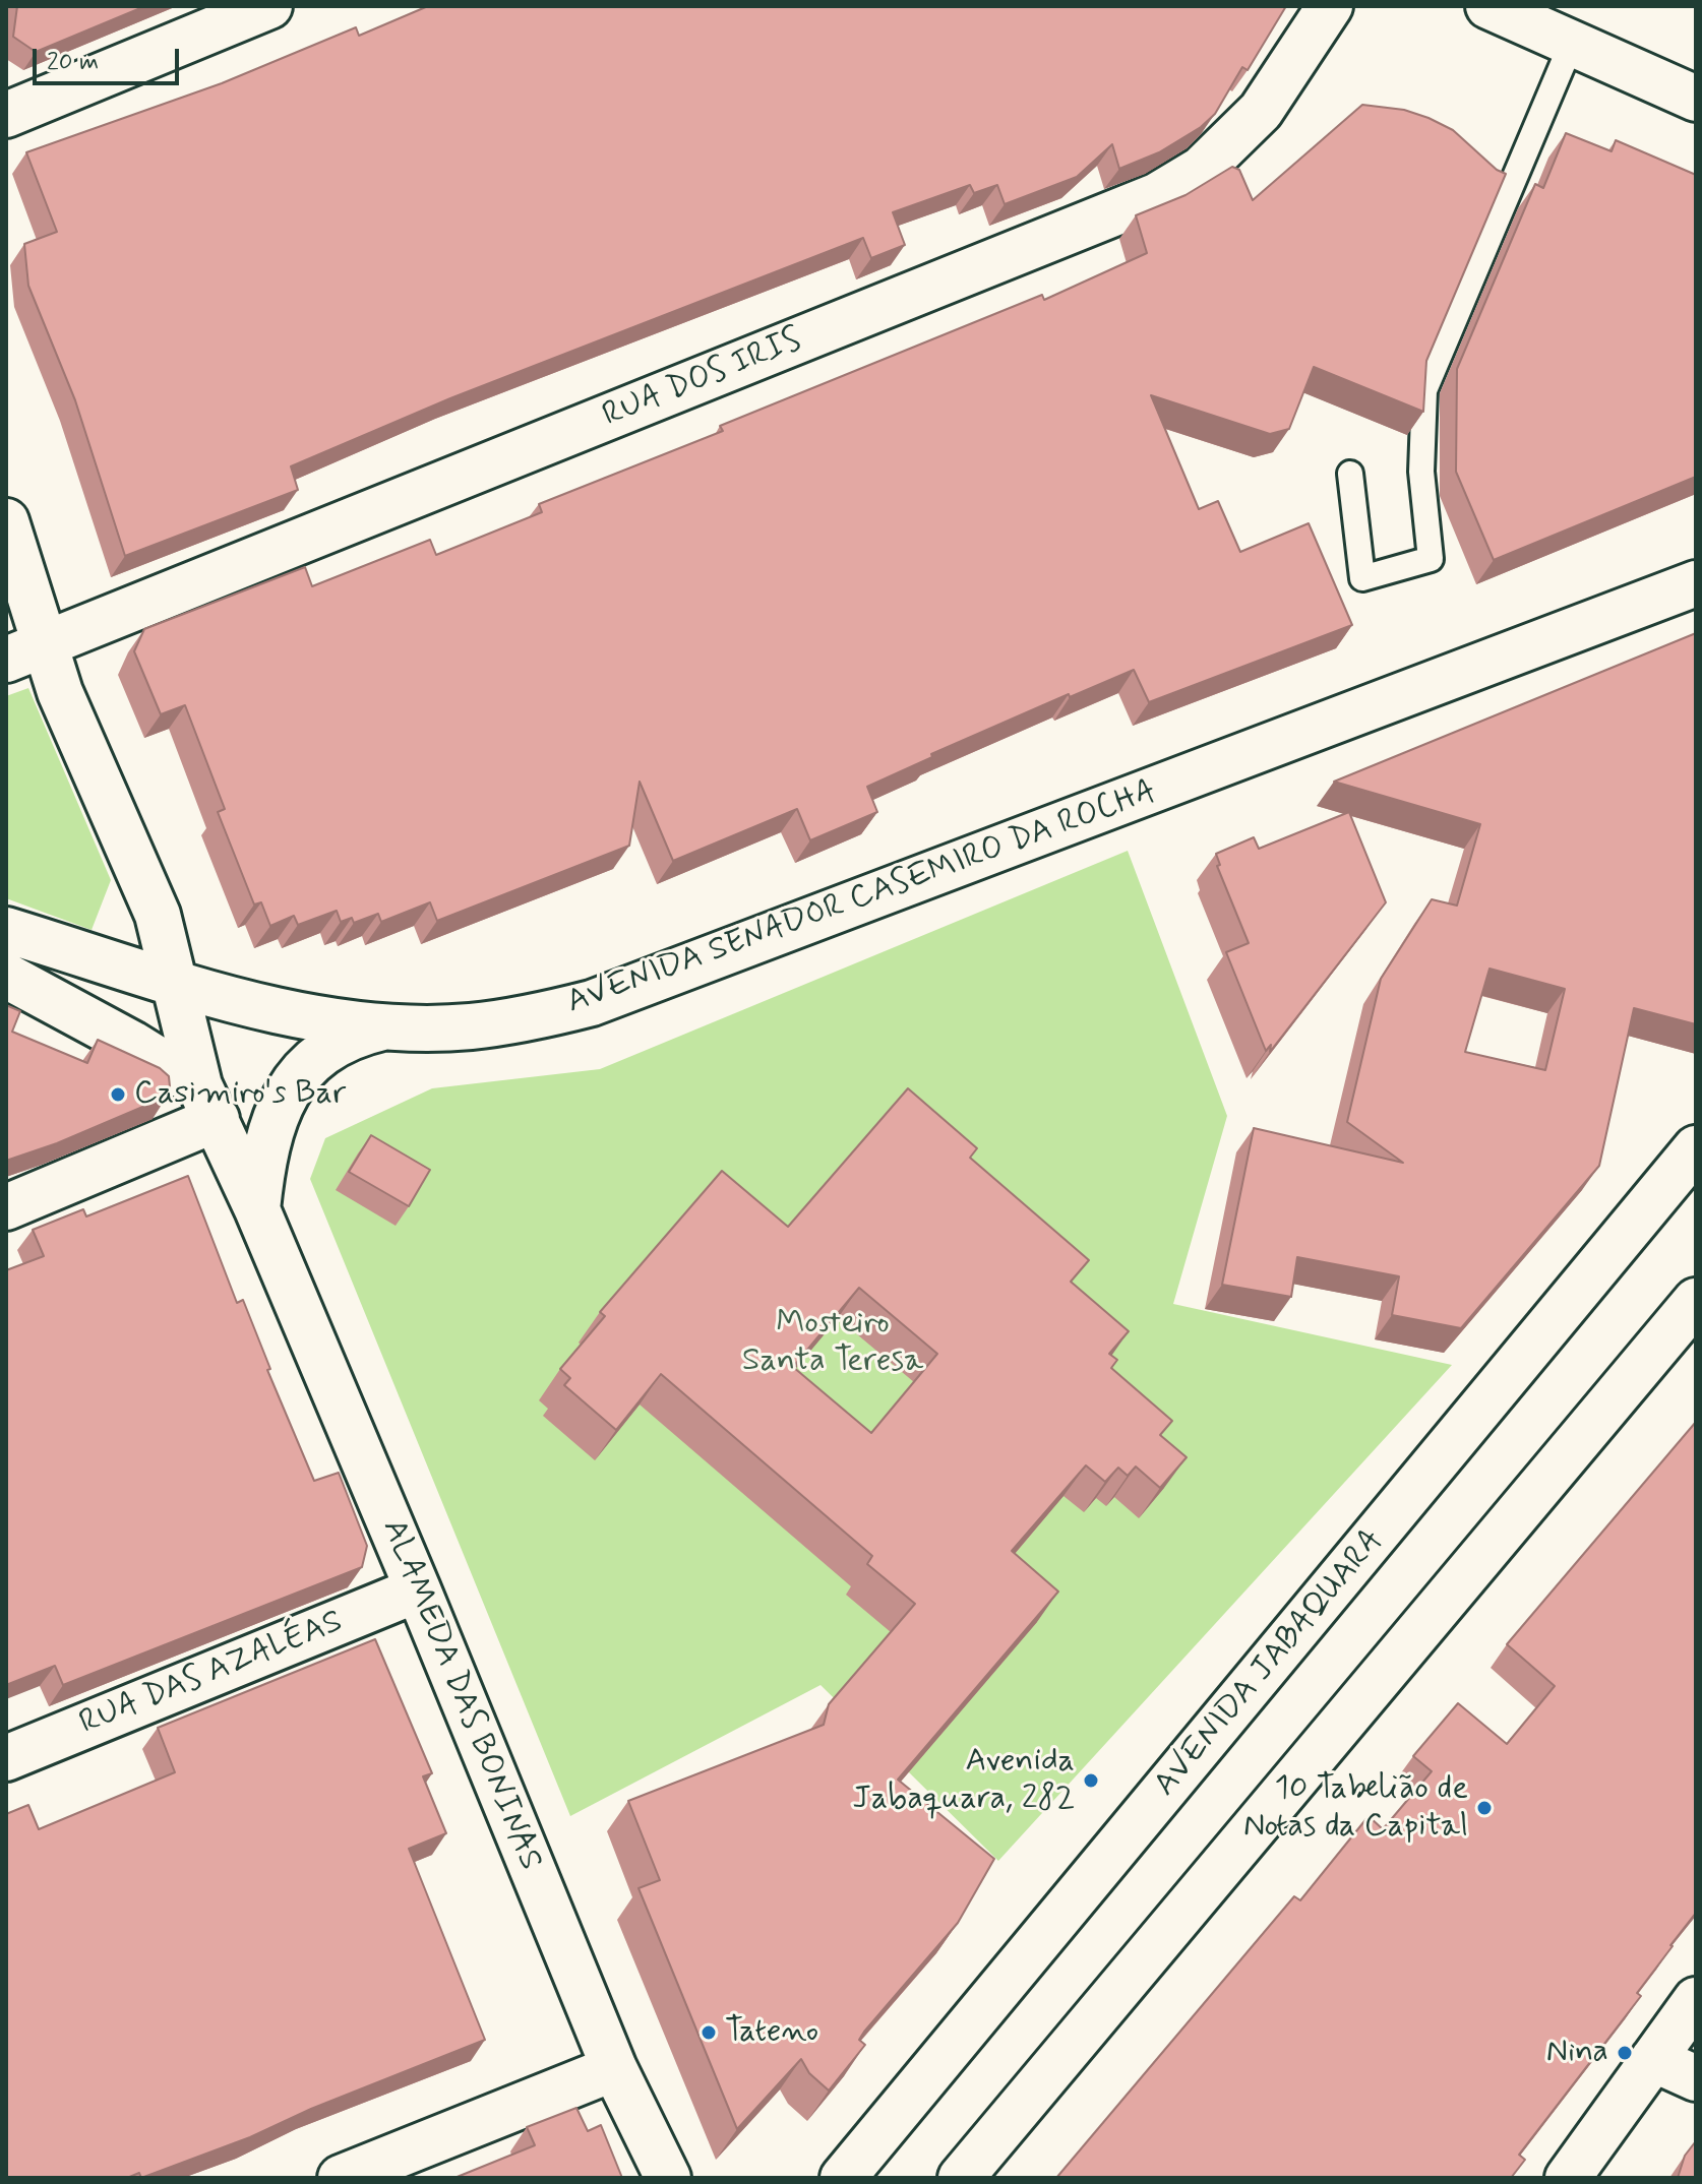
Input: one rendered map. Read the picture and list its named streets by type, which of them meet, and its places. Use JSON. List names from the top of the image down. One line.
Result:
{"streets":{"street":["RUA DOS IRIS","AVENIDA SENADOR CASEMIRO DA ROCHA","AVENIDA JABAQUARA","RUA DAS AZALÉAS","ALAMEDA DAS BONINAS"]},"crossings":[["RUA DOS IRIS","ALAMEDA DAS BONINAS"],["AVENIDA SENADOR CASEMIRO DA ROCHA","ALAMEDA DAS BONINAS"],["RUA DAS AZALÉAS","ALAMEDA DAS BONINAS"]],"parks":["Mosteiro Santa Teresa"],"places":["Casimiro's Bar","Avenida Jabaquara, 282","10 Tabelião de Notas da Capital","Tateno","Nina"],"scale_bar":"20 m"}
